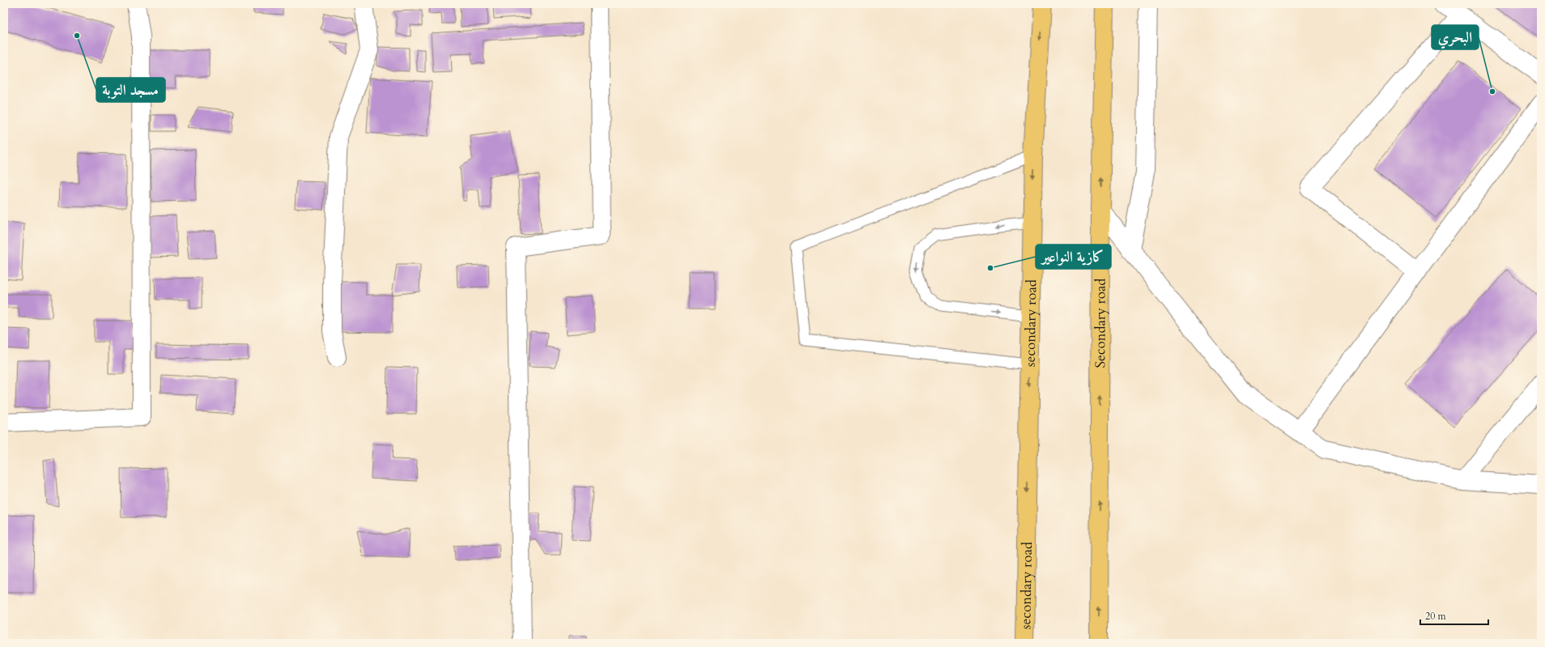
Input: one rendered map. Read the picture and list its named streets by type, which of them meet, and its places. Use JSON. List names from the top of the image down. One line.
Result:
{"streets":{"main road":["secondary road","Secondary road"]},"one_way":["secondary road","Secondary road"],"places":["مسجد التوبة","البحري","كازية النواعير"],"scale_bar":"20 m"}
